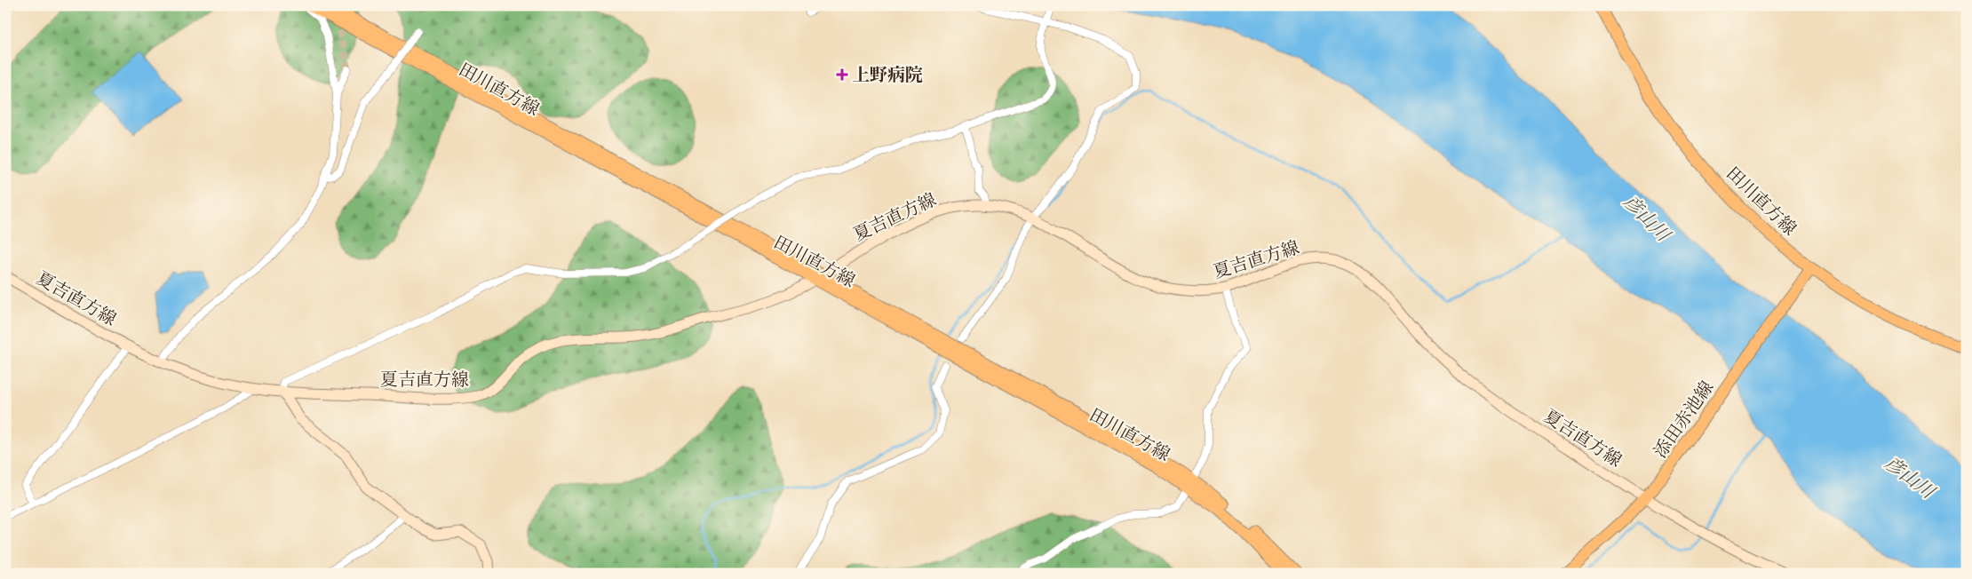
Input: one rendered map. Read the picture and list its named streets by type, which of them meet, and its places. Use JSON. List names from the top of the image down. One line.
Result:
{"streets":{"main road":["田川直方線","夏吉直方線","添田赤池線"]},"crossings":[["田川直方線","夏吉直方線"],["田川直方線","添田赤池線"],["夏吉直方線","添田赤池線"]],"water":["彦山川"],"places":{"health":["上野病院"]}}
